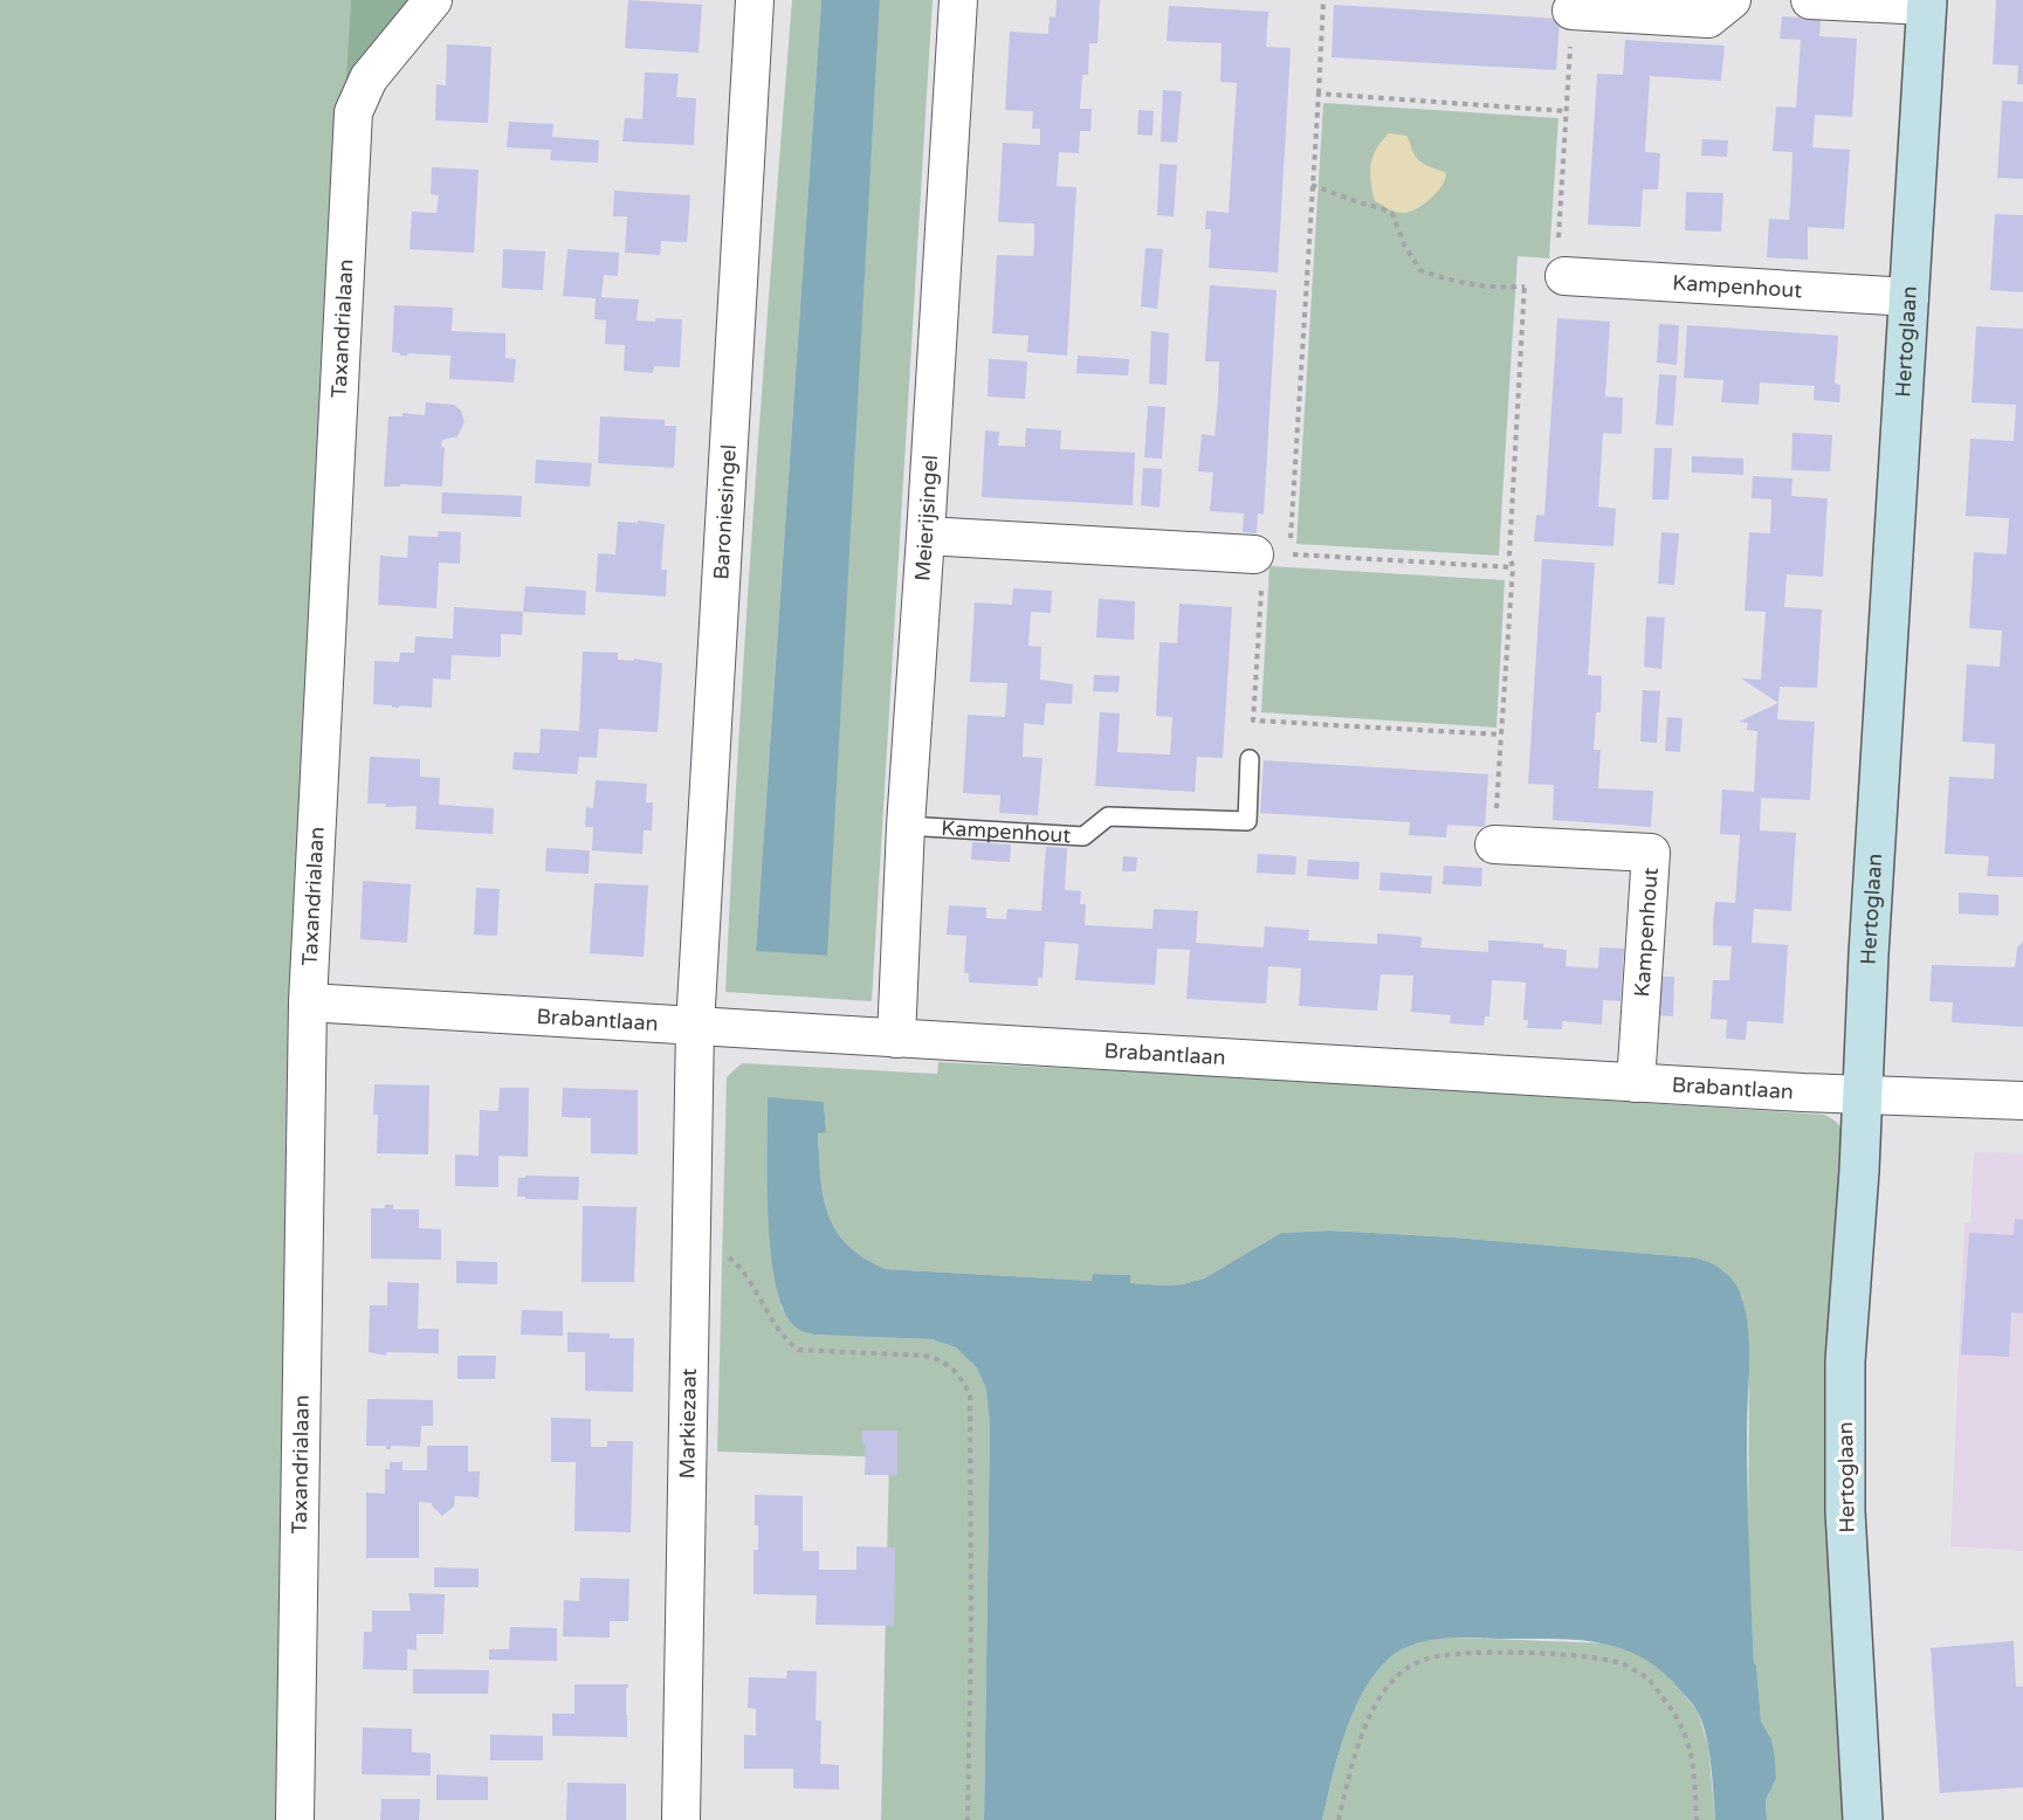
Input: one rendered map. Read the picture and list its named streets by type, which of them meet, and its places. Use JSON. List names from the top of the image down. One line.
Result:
{"streets":{"street":["Kampenhout","Taxandrialaan","Hertoglaan","Baroniesingel","Meierijsingel","Brabantlaan","Markiezaat"]},"crossings":[["Kampenhout","Hertoglaan"],["Kampenhout","Meierijsingel"],["Kampenhout","Brabantlaan"],["Taxandrialaan","Brabantlaan"],["Hertoglaan","Brabantlaan"],["Baroniesingel","Brabantlaan"],["Baroniesingel","Markiezaat"],["Meierijsingel","Brabantlaan"],["Brabantlaan","Markiezaat"]]}
